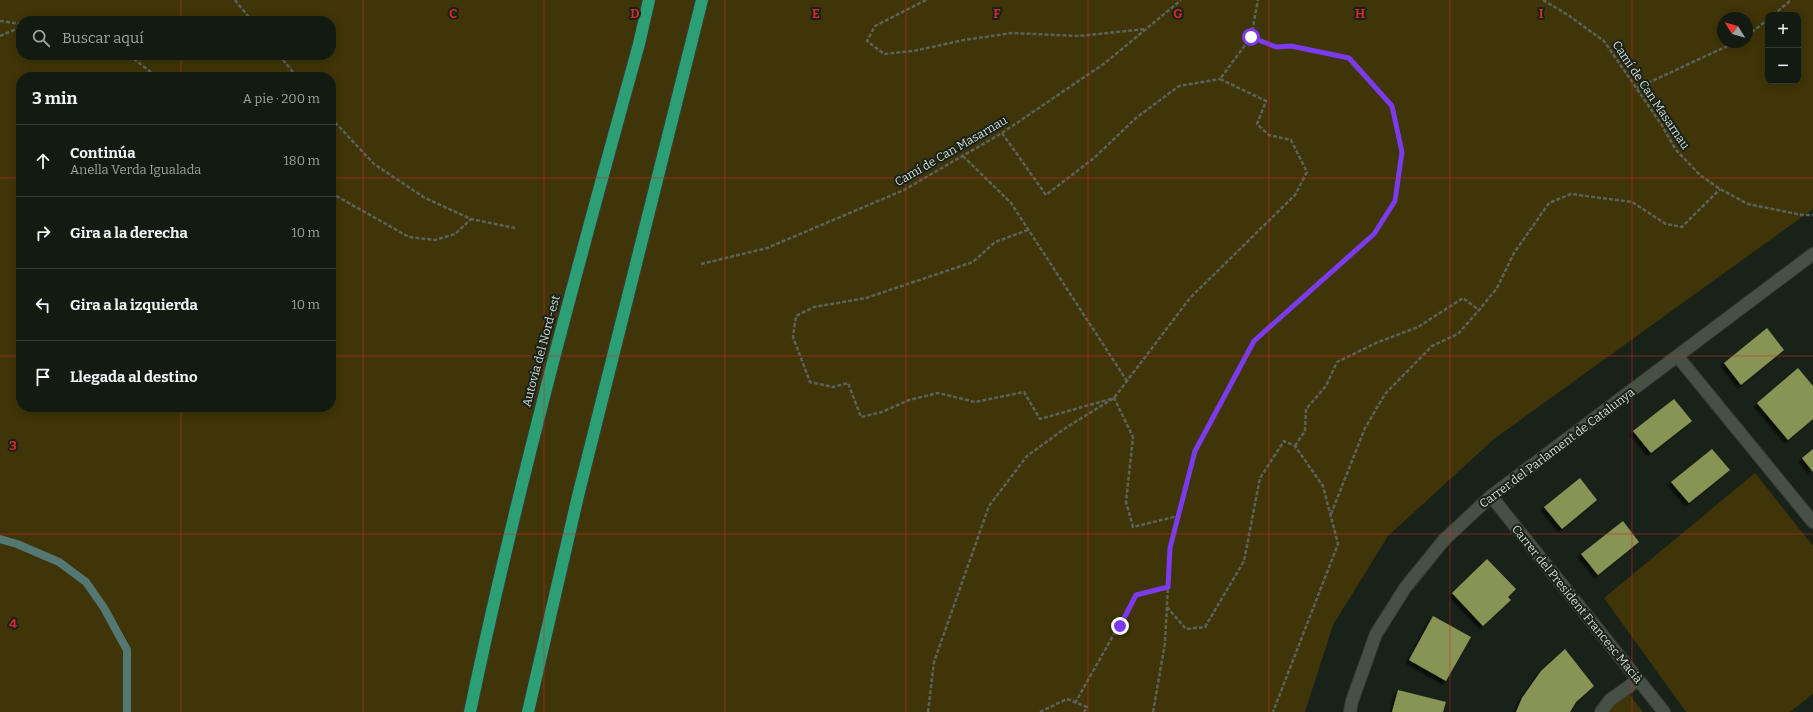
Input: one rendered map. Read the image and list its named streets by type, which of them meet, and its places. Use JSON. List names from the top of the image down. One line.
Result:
{"streets":{"highway":["Autovia del Nord-est"],"street":["Carrer del Parlament de Catalunya","Carrer del President Francesc Macià"],"path":["Camí de Can Masarnau"]},"crossings":[["Carrer del Parlament de Catalunya","Carrer del President Francesc Macià"]],"north":"top left","page":{"map_buttons":["+","−"],"search":"Buscar aquí","heading":["3 min","A pie · 200 m"],"list":[["Continúa","Anella Verda Igualada","180 m"],["Gira a la derecha","10 m"],["Gira a la izquierda","10 m"],"Llegada al destino"]},"grid":{"columns":["C","D","E","F","G","H","I"],"rows":["3","4"]}}
